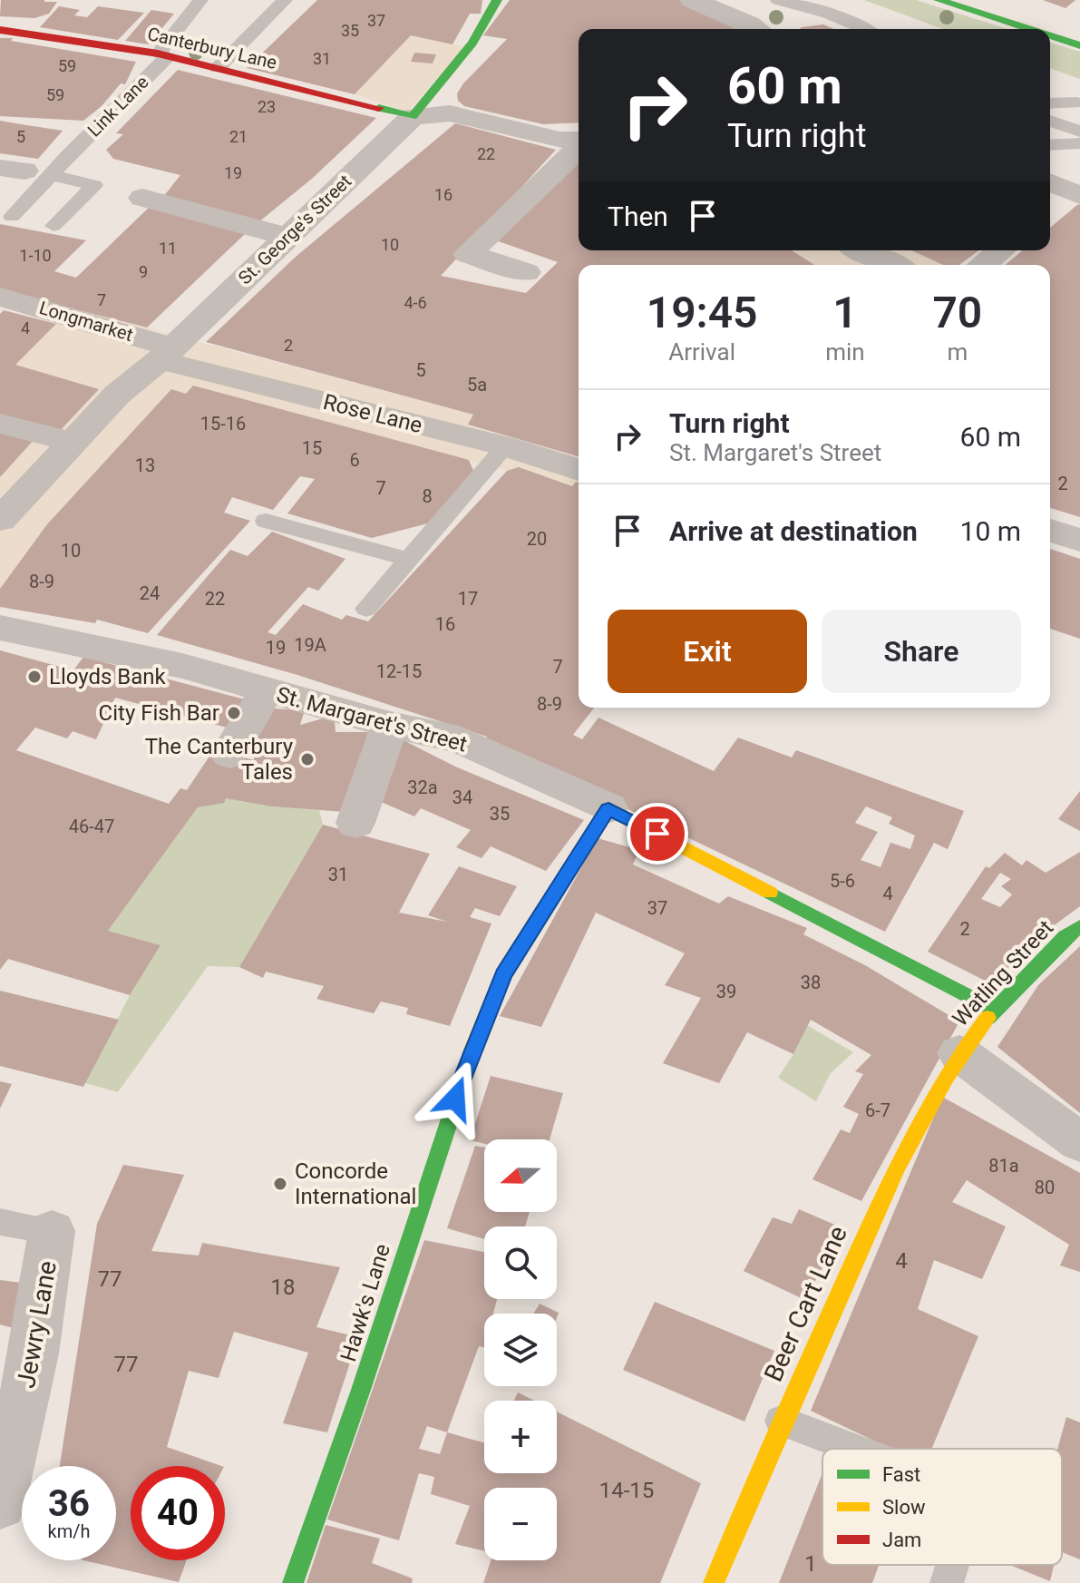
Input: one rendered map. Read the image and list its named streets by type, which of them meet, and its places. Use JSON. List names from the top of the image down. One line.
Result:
{"streets":{"main road":["Canterbury Lane","St. George's Street","St. Margaret's Street","Watling Street","Hawk's Lane","Beer Cart Lane"],"street":["Longmarket","Rose Lane","Jewry Lane"],"lane":["Link Lane"]},"crossings":[["Canterbury Lane","Link Lane"],["Canterbury Lane","St. George's Street"],["St. George's Street","Longmarket"],["St. George's Street","Rose Lane"],["Longmarket","Rose Lane"],["St. Margaret's Street","Watling Street"],["St. Margaret's Street","Hawk's Lane"],["Watling Street","Beer Cart Lane"]],"places":["Lloyds Bank","City Fish Bar","The Canterbury Tales","Concorde International"],"house_numbers":["37","35","31","59","59","23","5","21","22","19","16","10","11","1-10","9","7","4-6","4","2","5","5a","15-16","15","6","13","2","7","8","20","10","8-9","24","22","17","16","19A","19","7","12-15","8-9","32a","34","35","46-47","31","5-6","4","37","2","38","39","6-7","81a","80","4","77","18","77","14-15","1"],"legend":["Fast","Slow","Jam"],"north":"left","page":{"turn":["60 m","Turn right"],"then":"Then","eta":["19:45","Arrival","1","min","70","m"],"list":[{"name":"Turn right","note":"St. Margaret's Street","value":"60 m"},{"name":"Arrive at destination","value":"10 m"}],"buttons":["Exit","Share"],"map_buttons":["+","−"],"speed":"36 km/h","limit":"40"}}
